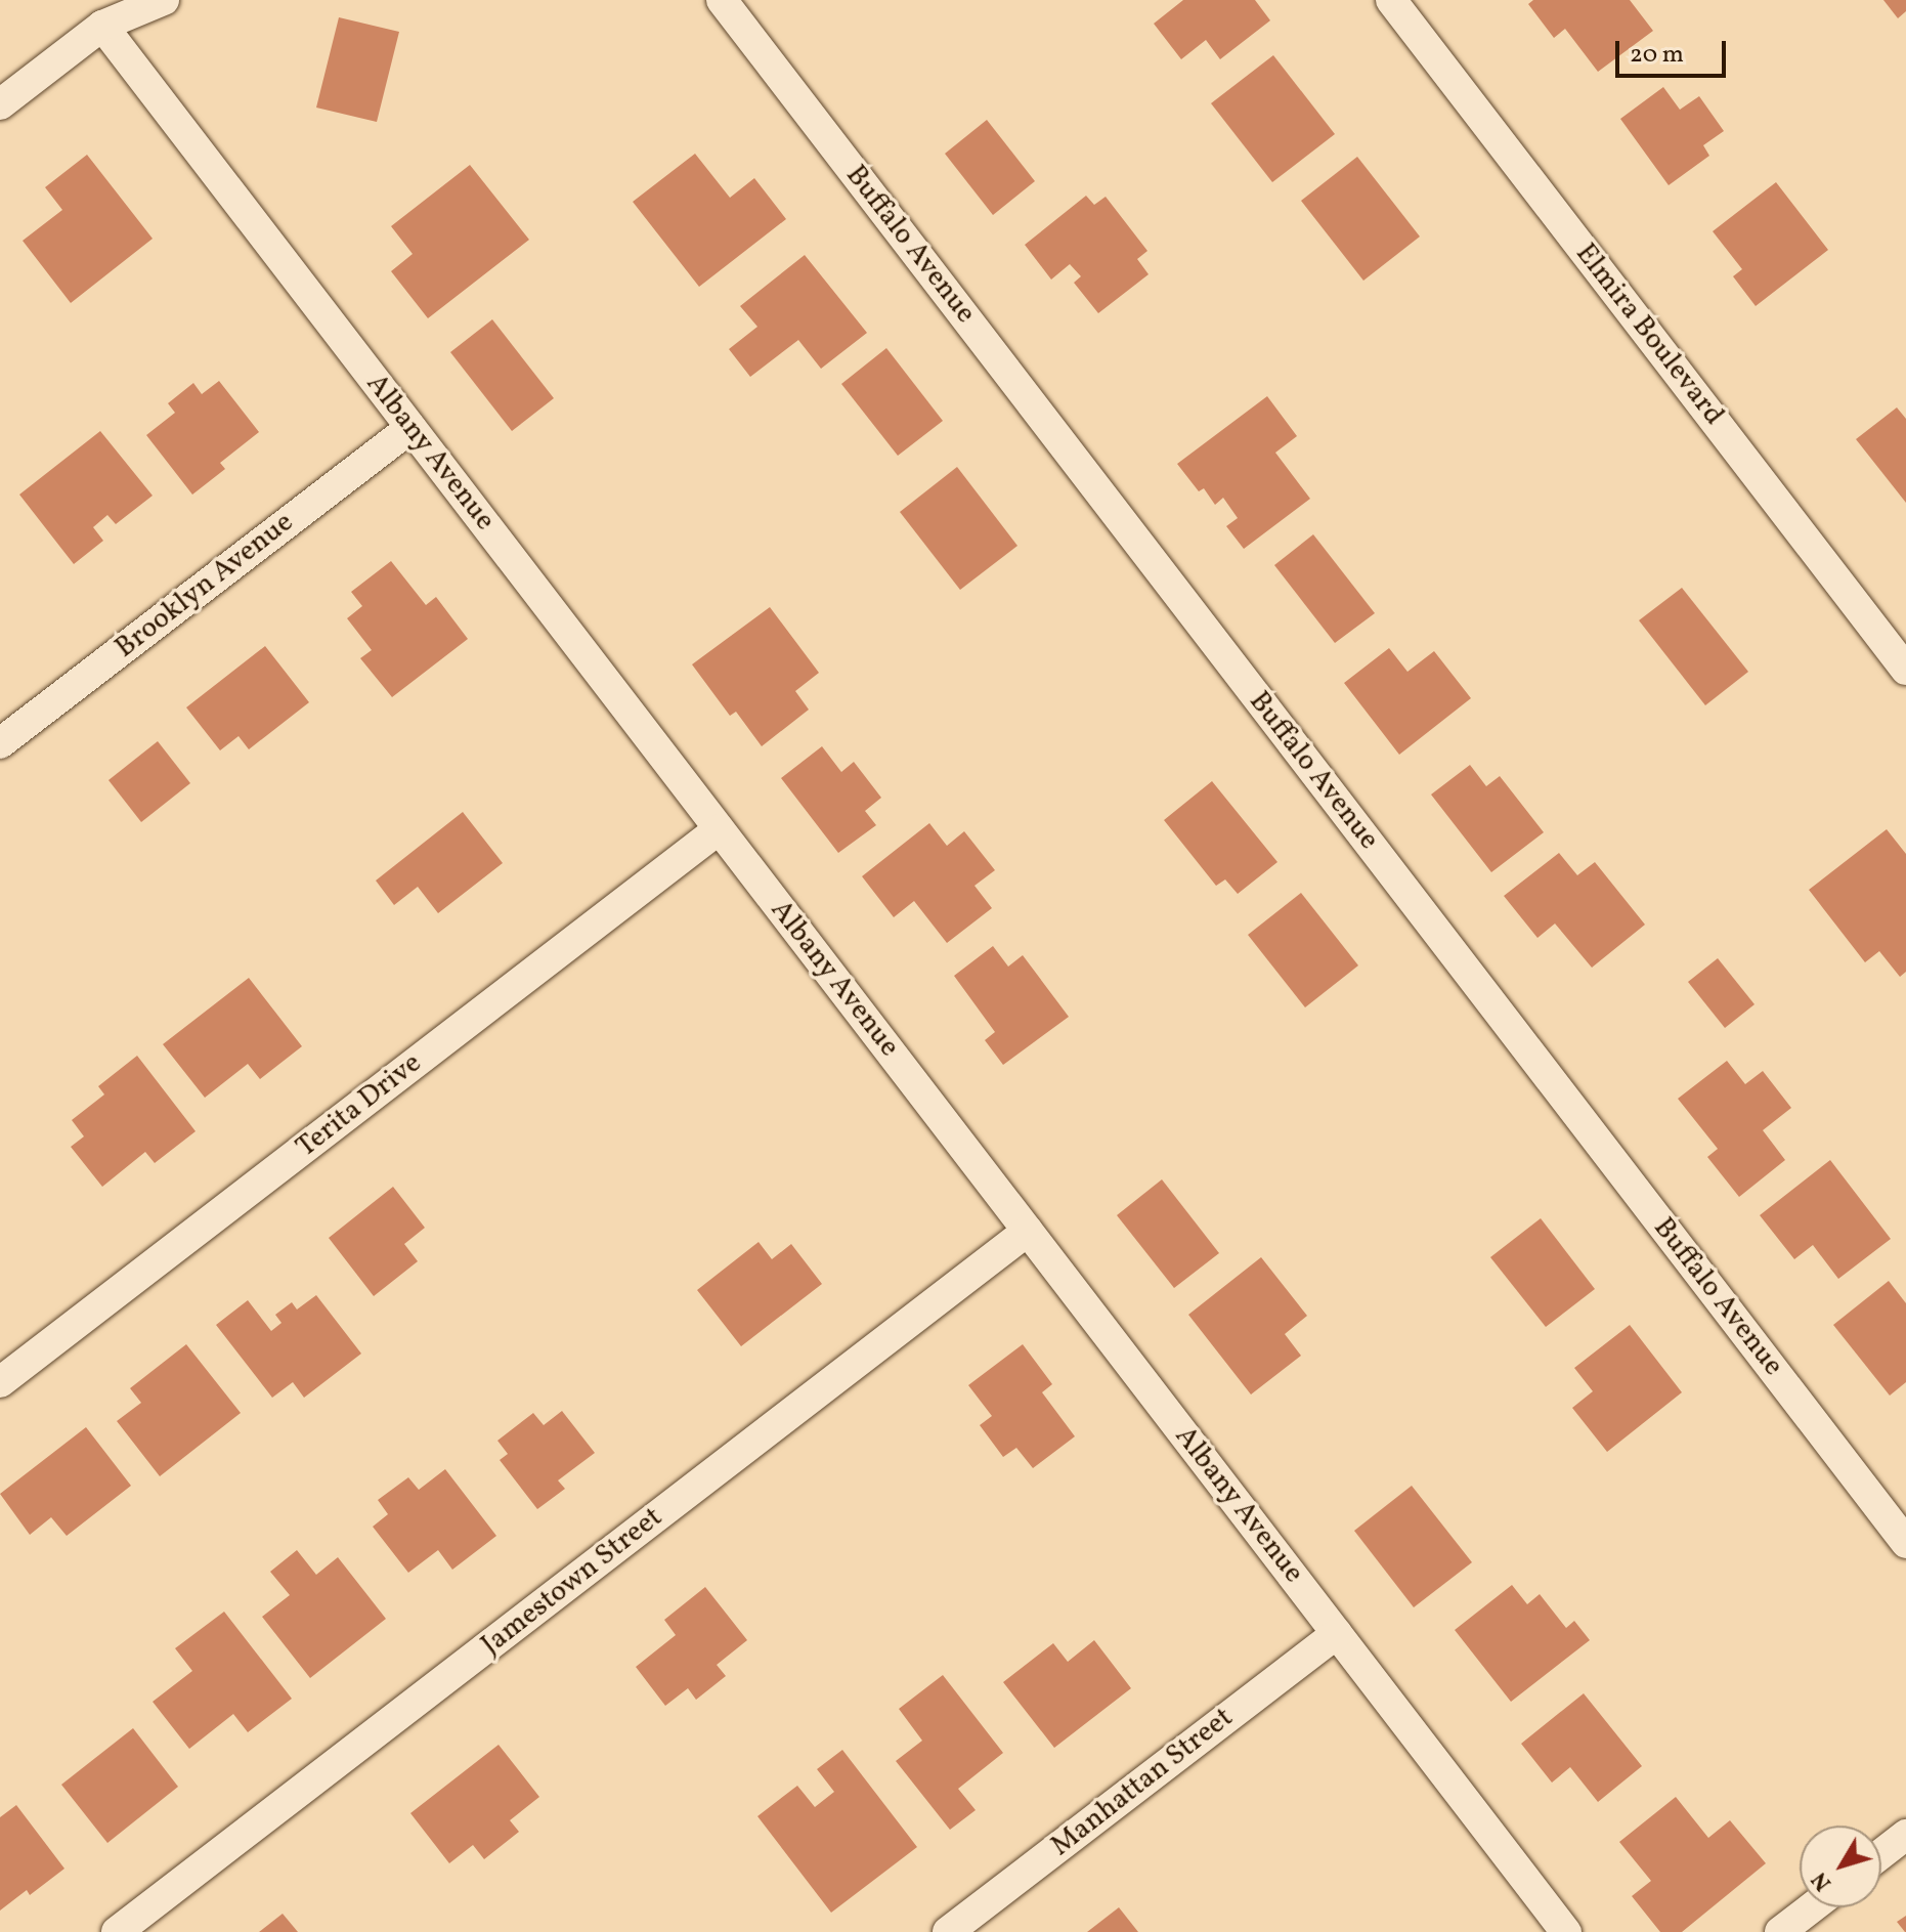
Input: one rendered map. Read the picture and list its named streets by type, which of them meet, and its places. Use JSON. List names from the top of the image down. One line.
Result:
{"streets":{"street":["Buffalo Avenue","Elmira Boulevard","Albany Avenue","Brooklyn Avenue","Terita Drive","Jamestown Street","Manhattan Street"]},"crossings":[["Albany Avenue","Brooklyn Avenue"],["Albany Avenue","Terita Drive"],["Albany Avenue","Jamestown Street"],["Albany Avenue","Manhattan Street"]],"scale_bar":"20 m","north":"bottom left"}
